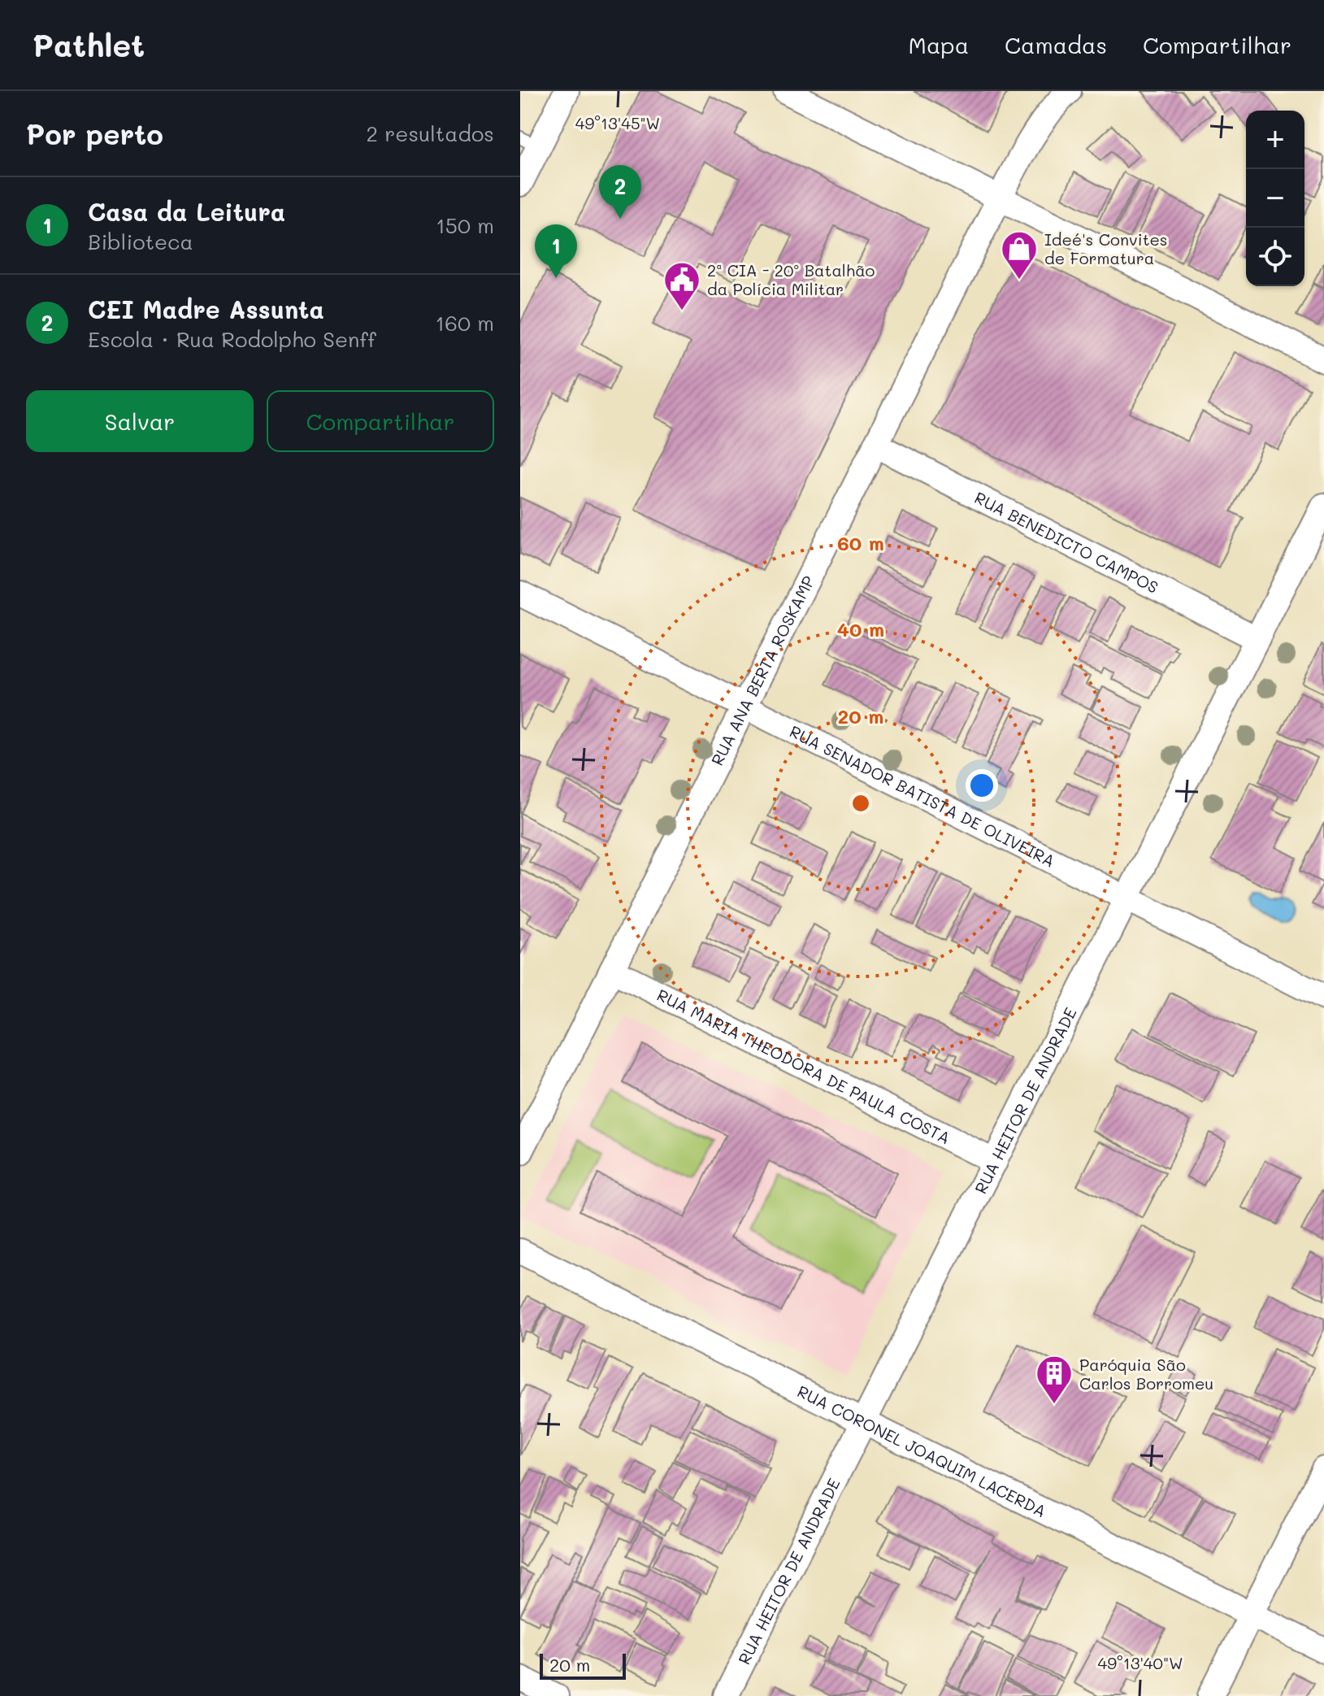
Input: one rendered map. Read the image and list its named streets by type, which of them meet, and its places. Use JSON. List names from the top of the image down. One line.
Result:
{"streets":{"street":["RUA BENEDICTO CAMPOS","RUA ANA BERTA ROSKAMP","RUA SENADOR BATISTA DE OLIVEIRA","RUA MARIA THEODORA DE PAULA COSTA","RUA HEITOR DE ANDRADE","RUA CORONEL JOAQUIM LACERDA"]},"crossings":[["RUA BENEDICTO CAMPOS","RUA ANA BERTA ROSKAMP"],["RUA BENEDICTO CAMPOS","RUA HEITOR DE ANDRADE"],["RUA ANA BERTA ROSKAMP","RUA SENADOR BATISTA DE OLIVEIRA"],["RUA ANA BERTA ROSKAMP","RUA MARIA THEODORA DE PAULA COSTA"],["RUA SENADOR BATISTA DE OLIVEIRA","RUA HEITOR DE ANDRADE"],["RUA MARIA THEODORA DE PAULA COSTA","RUA HEITOR DE ANDRADE"],["RUA HEITOR DE ANDRADE","RUA CORONEL JOAQUIM LACERDA"]],"places":{"shop":["Ideé's Convites de Formatura"],"public building":["2ª CIA - 20º Batalhão da Polícia Militar"],"building":["Paróquia São Carlos Borromeu"]},"scale_bar":"20 m","page":{"header":"Pathlet","nav":["Mapa","Camadas","Compartilhar"],"heading":["Por perto","2 resultados"],"map_buttons":["+","−"],"pins":["2","1"],"list":[{"mark":"1","name":"Casa da Leitura","note":"Biblioteca","value":"150 m"},{"mark":"2","name":"CEI Madre Assunta","note":"Escola · Rua Rodolpho Senff","value":"160 m"}],"buttons":["Salvar","Compartilhar"],"scale":"20 m"},"coordinates":["49°13'45\"W","49°13'40\"W"],"rings":["60 m","40 m","20 m"]}
